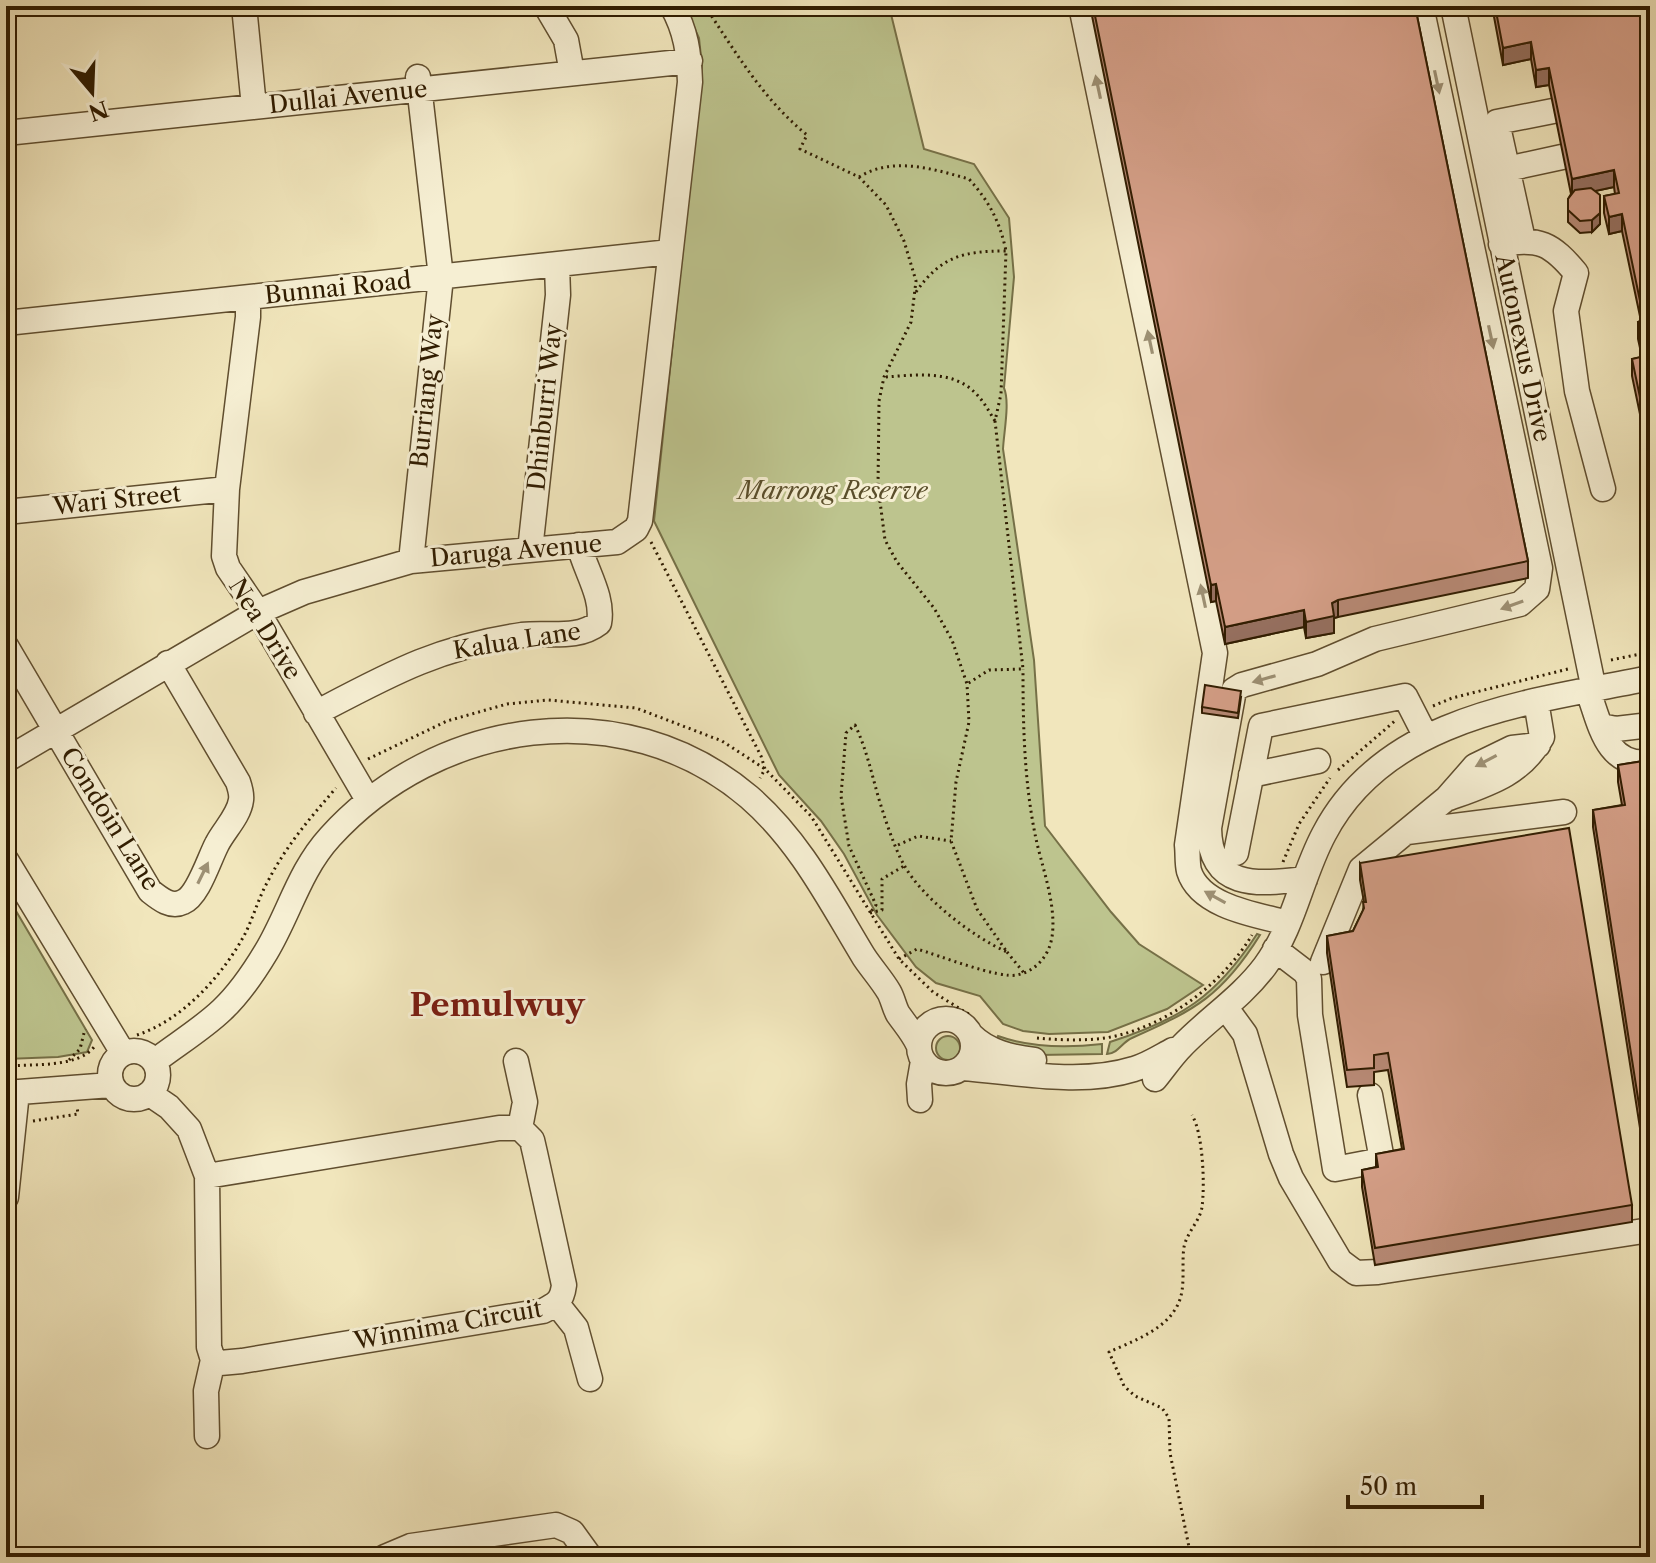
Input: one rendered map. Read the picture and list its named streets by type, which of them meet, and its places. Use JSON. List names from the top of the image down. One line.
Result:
{"streets":{"street":["Dullai Avenue","Bunnai Road","Autonexus Drive","Burriang Way","Dhinburri Way","Wari Street","Daruga Avenue","Nea Drive","Kalua Lane","Condoin Lane","Winnima Circuit"]},"crossings":[["Dullai Avenue","Burriang Way"],["Bunnai Road","Burriang Way"],["Bunnai Road","Dhinburri Way"],["Bunnai Road","Nea Drive"],["Burriang Way","Daruga Avenue"],["Dhinburri Way","Daruga Avenue"],["Wari Street","Nea Drive"],["Daruga Avenue","Nea Drive"],["Daruga Avenue","Kalua Lane"],["Daruga Avenue","Condoin Lane"],["Nea Drive","Kalua Lane"]],"districts":["Pemulwuy"],"parks":["Marrong Reserve"],"scale_bar":"50 m","north":"bottom"}
